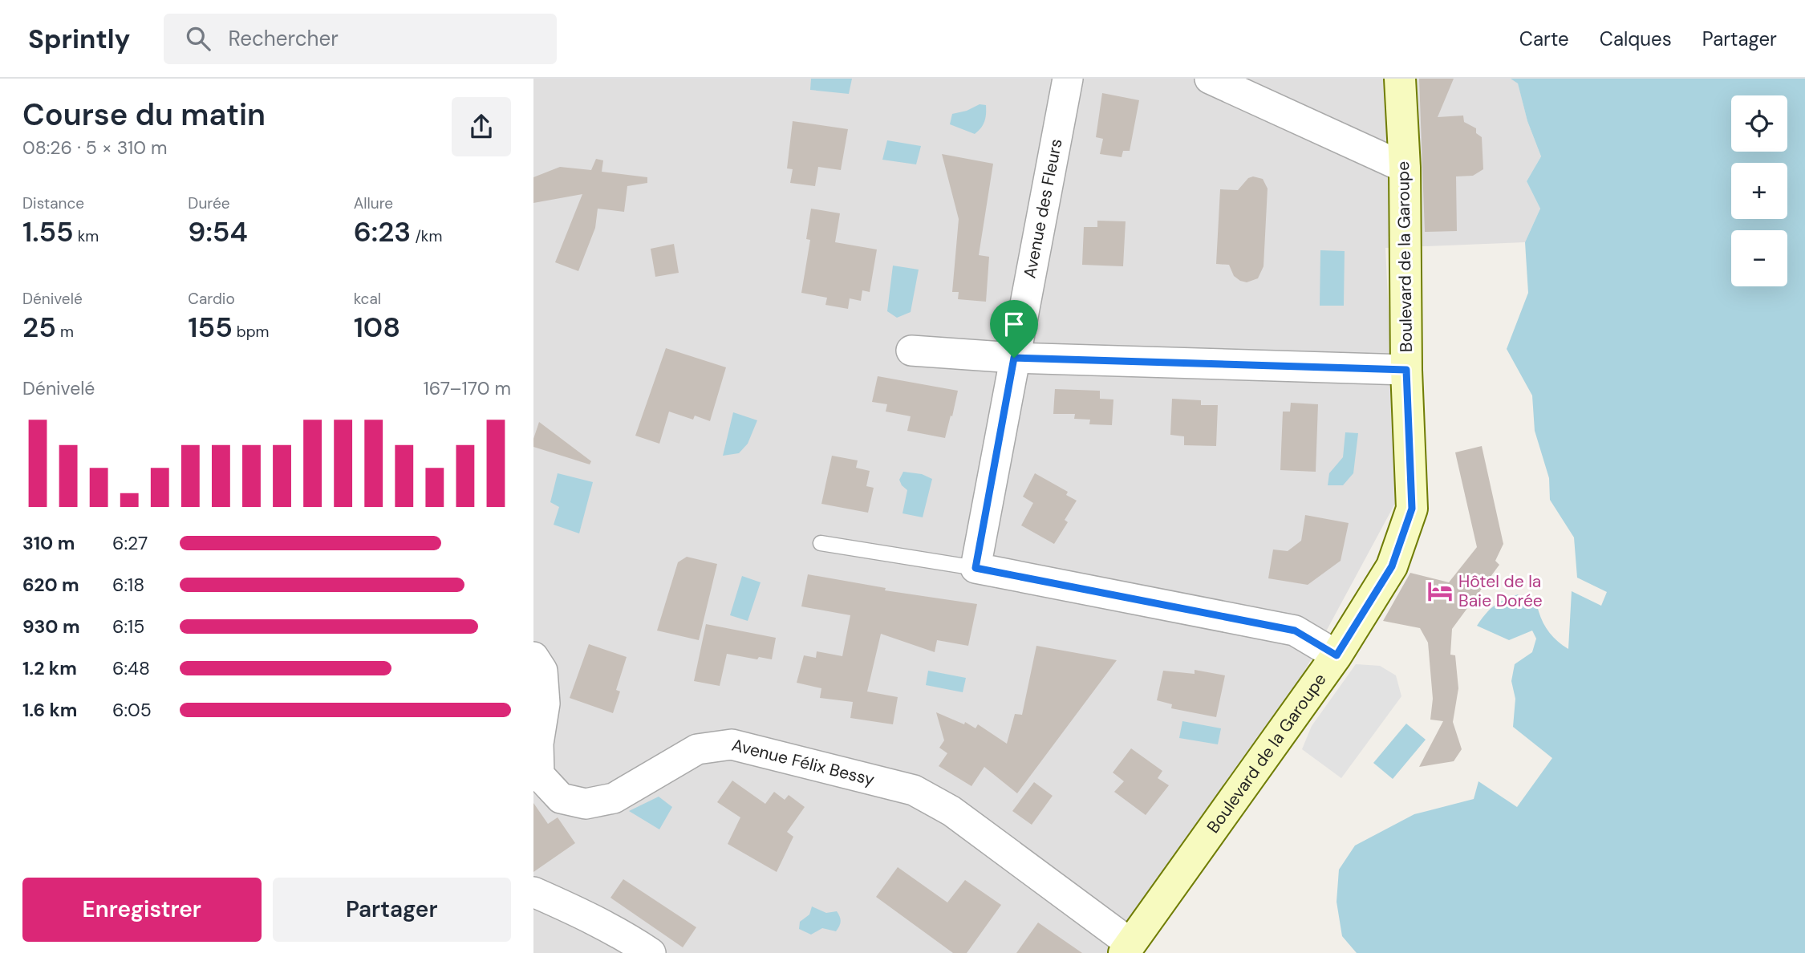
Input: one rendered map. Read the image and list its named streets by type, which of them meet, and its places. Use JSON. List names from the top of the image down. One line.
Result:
{"streets":{"street":["Avenue des Fleurs","Boulevard de la Garoupe","Avenue Félix Bessy"]},"crossings":[["Boulevard de la Garoupe","Avenue Félix Bessy"]],"places":{"hotel":["Hôtel de la Baie Dorée"]},"page":{"header":"Sprintly","search":"Rechercher","nav":["Carte","Calques","Partager"],"heading":["Course du matin","08:26 · 5 × 310 m"],"map_buttons":["+","−"],"stats":[["Distance","1.55 km"],["Durée","9:54"],["Allure","6:23 /km"],["Dénivelé","25 m"],["Cardio","155 bpm"],["kcal","108"]],"chart":["Dénivelé","167–170 m"],"list":[{"name":"310 m","note":"6:27"},{"name":"620 m","note":"6:18"},{"name":"930 m","note":"6:15"},{"name":"1.2 km","note":"6:48"},{"name":"1.6 km","note":"6:05"}],"buttons":["Enregistrer","Partager"]}}
